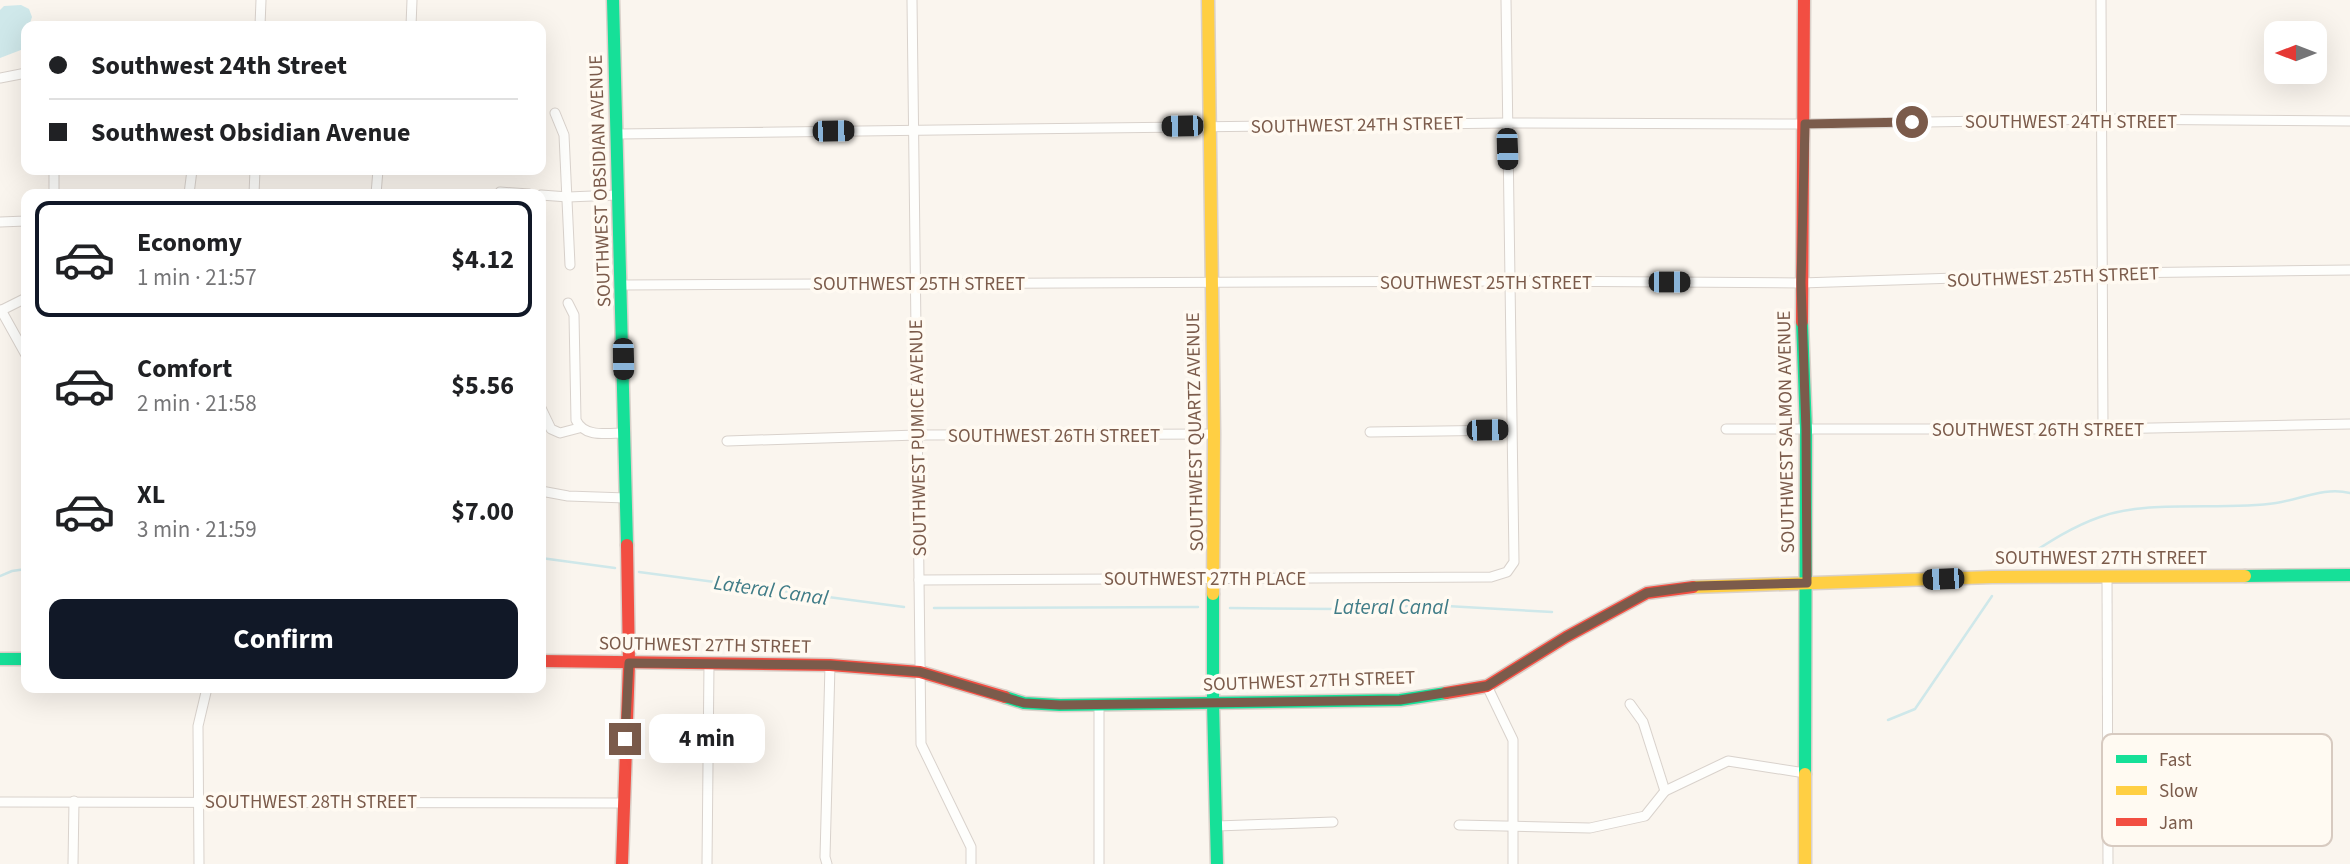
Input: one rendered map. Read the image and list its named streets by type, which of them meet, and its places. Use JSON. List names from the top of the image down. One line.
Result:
{"streets":{"main road":["SOUTHWEST OBSIDIAN AVENUE","SOUTHWEST QUARTZ AVENUE","SOUTHWEST SALMON AVENUE","SOUTHWEST 27TH STREET"],"street":["SOUTHWEST 24TH STREET","SOUTHWEST 25TH STREET","SOUTHWEST 26TH STREET","SOUTHWEST PUMICE AVENUE","SOUTHWEST 27TH PLACE","SOUTHWEST 28TH STREET"]},"crossings":[["SOUTHWEST 24TH STREET","SOUTHWEST OBSIDIAN AVENUE"],["SOUTHWEST 24TH STREET","SOUTHWEST QUARTZ AVENUE"],["SOUTHWEST 24TH STREET","SOUTHWEST SALMON AVENUE"],["SOUTHWEST 24TH STREET","SOUTHWEST PUMICE AVENUE"],["SOUTHWEST OBSIDIAN AVENUE","SOUTHWEST 25TH STREET"],["SOUTHWEST OBSIDIAN AVENUE","SOUTHWEST 27TH STREET"],["SOUTHWEST OBSIDIAN AVENUE","SOUTHWEST 28TH STREET"],["SOUTHWEST 25TH STREET","SOUTHWEST QUARTZ AVENUE"],["SOUTHWEST 25TH STREET","SOUTHWEST SALMON AVENUE"],["SOUTHWEST 25TH STREET","SOUTHWEST PUMICE AVENUE"],["SOUTHWEST 26TH STREET","SOUTHWEST QUARTZ AVENUE"],["SOUTHWEST 26TH STREET","SOUTHWEST SALMON AVENUE"],["SOUTHWEST 26TH STREET","SOUTHWEST PUMICE AVENUE"],["SOUTHWEST QUARTZ AVENUE","SOUTHWEST 27TH STREET"],["SOUTHWEST QUARTZ AVENUE","SOUTHWEST 27TH PLACE"],["SOUTHWEST SALMON AVENUE","SOUTHWEST 27TH STREET"],["SOUTHWEST PUMICE AVENUE","SOUTHWEST 27TH STREET"],["SOUTHWEST PUMICE AVENUE","SOUTHWEST 27TH PLACE"]],"water":["Lateral Canal"],"legend":["Fast","Slow","Jam"],"north":"left","page":{"banner":["Southwest 24th Street","Southwest Obsidian Avenue"],"list":[{"name":"Economy","note":"1 min · 21:57","value":"$4.12"},{"name":"Comfort","note":"2 min · 21:58","value":"$5.56"},{"name":"XL","note":"3 min · 21:59","value":"$7.00"}],"buttons":"Confirm","bubble":"4 min"}}
